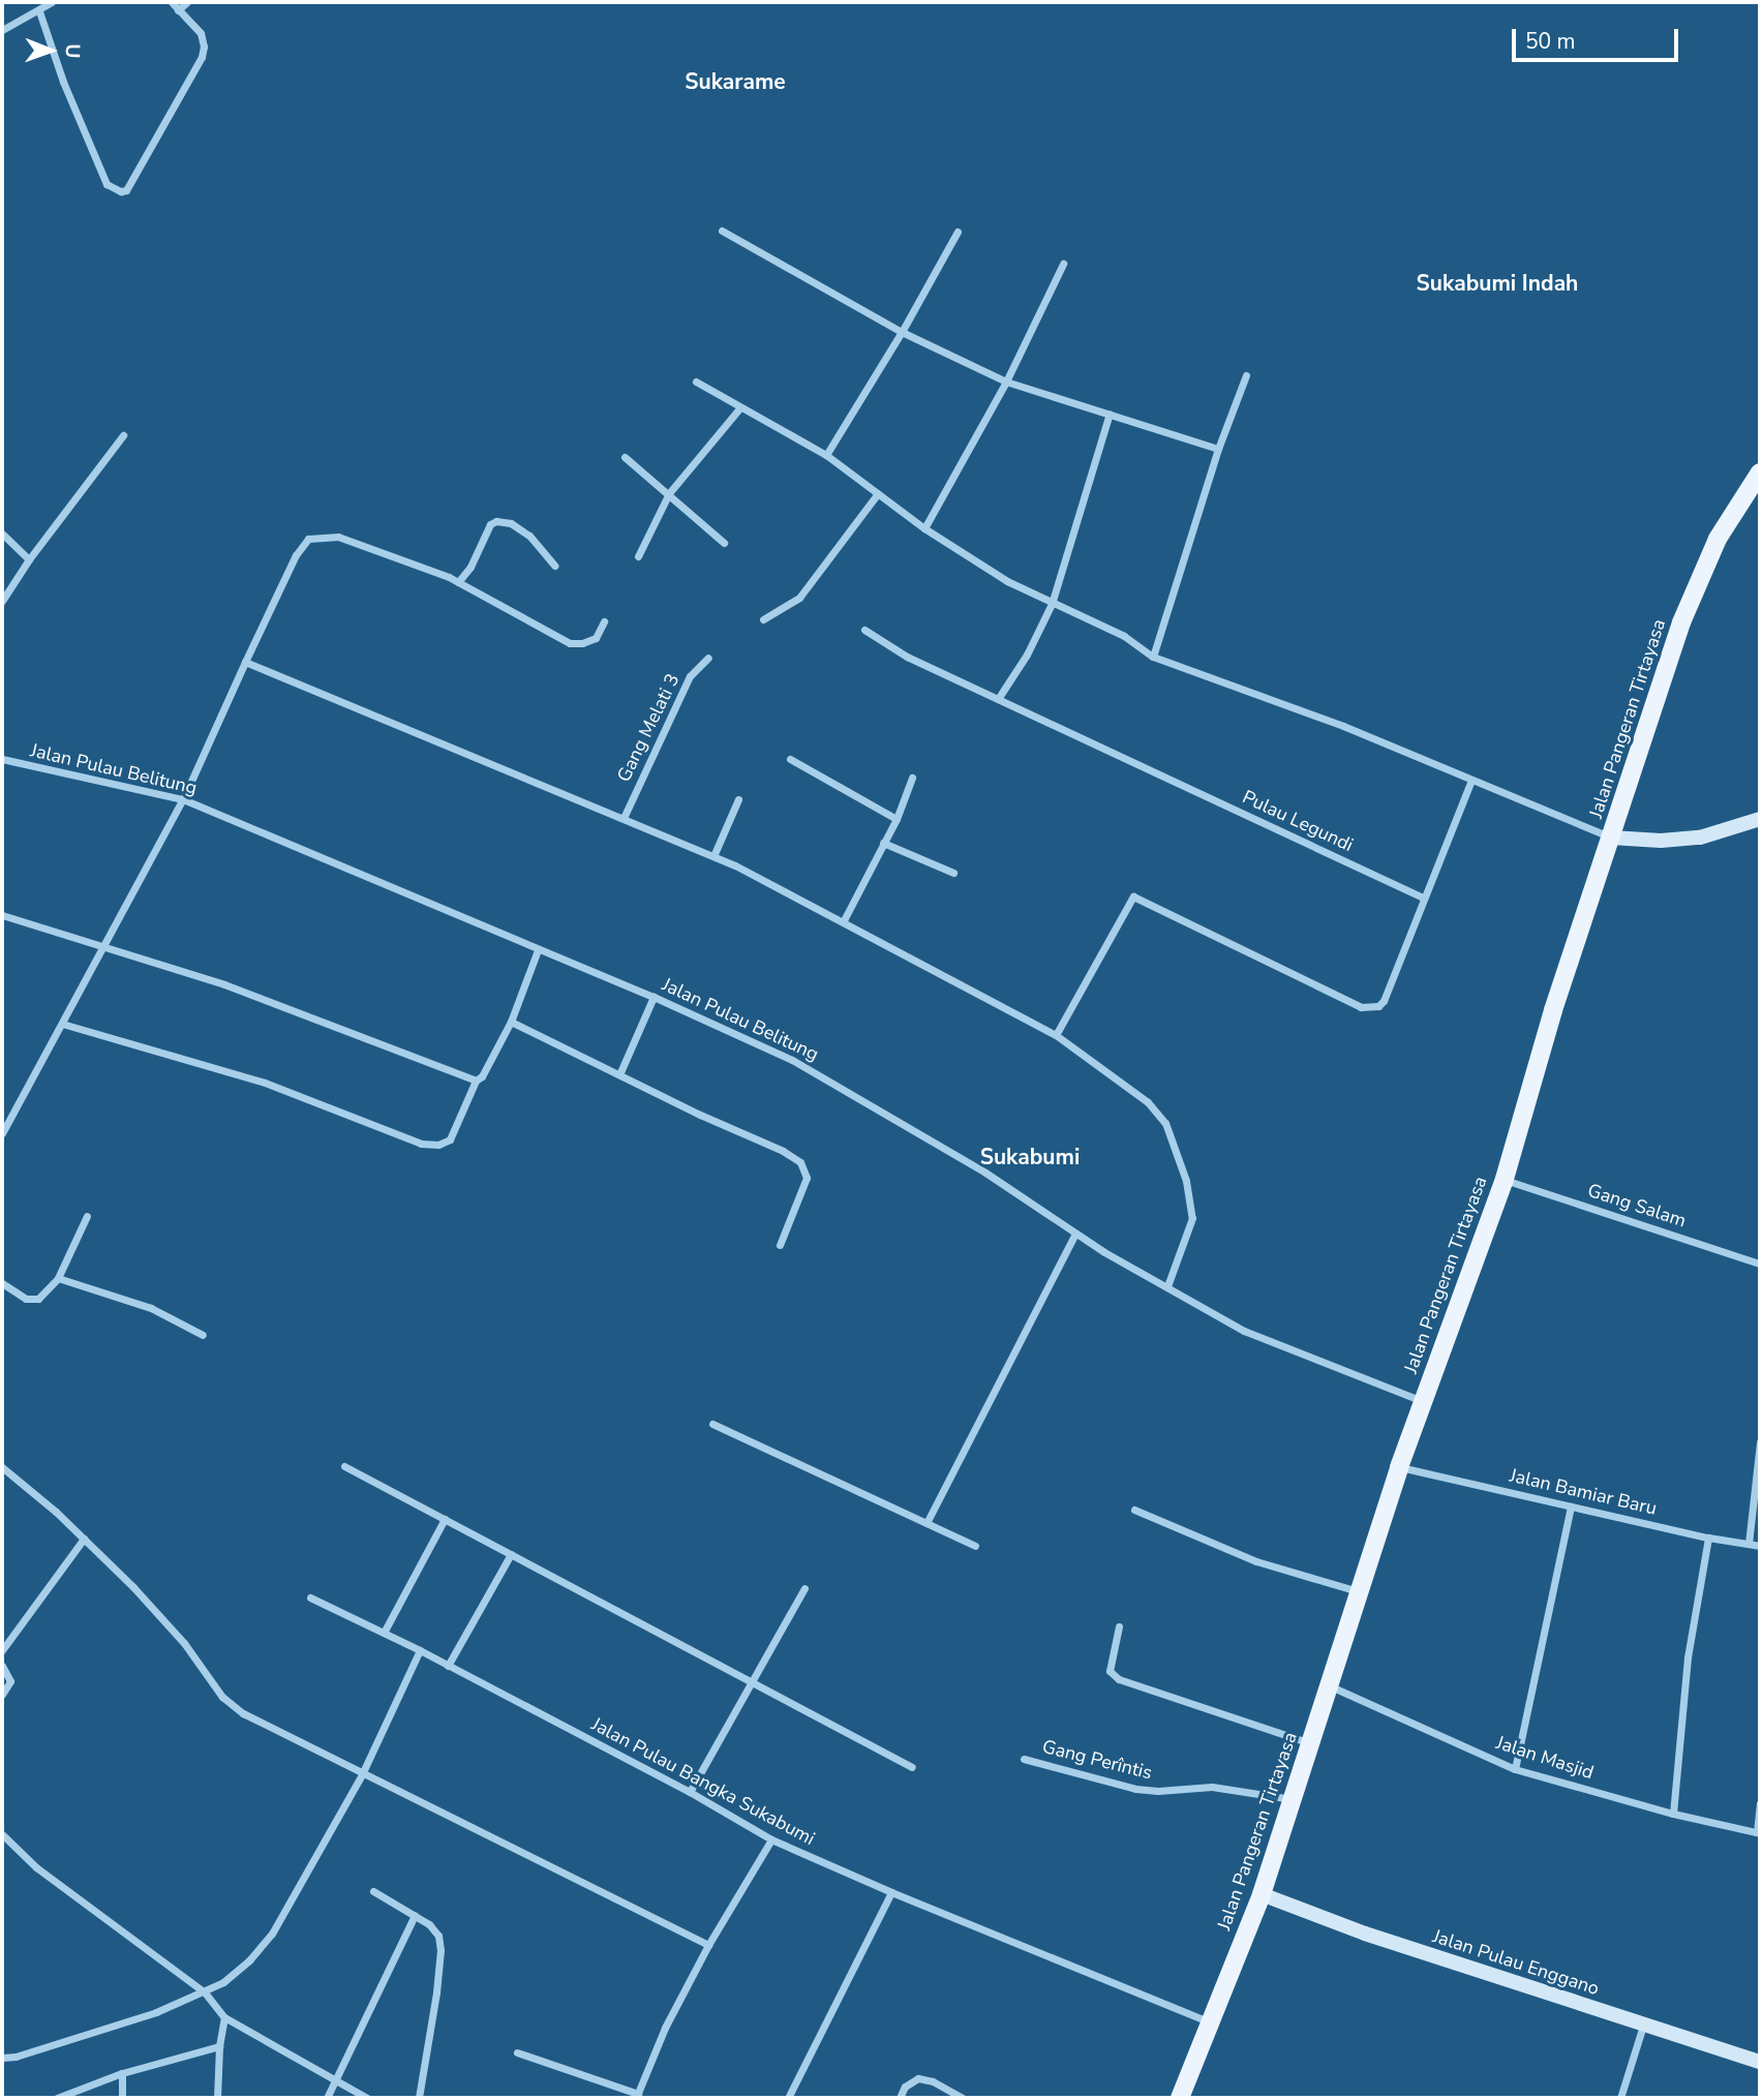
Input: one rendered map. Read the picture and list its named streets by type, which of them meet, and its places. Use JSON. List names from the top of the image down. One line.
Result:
{"streets":{"main road":["Jalan Pangeran Tirtayasa"],"street":["Gang Melati 3","Jalan Pulau Belitung","Pulau Legundi","Gang Salam","Jalan Bamiar Baru","Jalan Masjid","Gang Perîntis","Jalan Pulau Bangka Sukabumi","Jalan Pulau Enggano"]},"crossings":[["Jalan Pangeran Tirtayasa","Jalan Pulau Belitung"],["Jalan Pangeran Tirtayasa","Gang Salam"],["Jalan Pangeran Tirtayasa","Jalan Bamiar Baru"],["Jalan Pangeran Tirtayasa","Jalan Masjid"],["Jalan Pangeran Tirtayasa","Gang Perîntis"],["Jalan Pangeran Tirtayasa","Jalan Pulau Bangka Sukabumi"],["Jalan Pangeran Tirtayasa","Jalan Pulau Enggano"]],"districts":["Sukarame","Sukabumi Indah","Sukabumi"],"scale_bar":"50 m","north":"right"}
